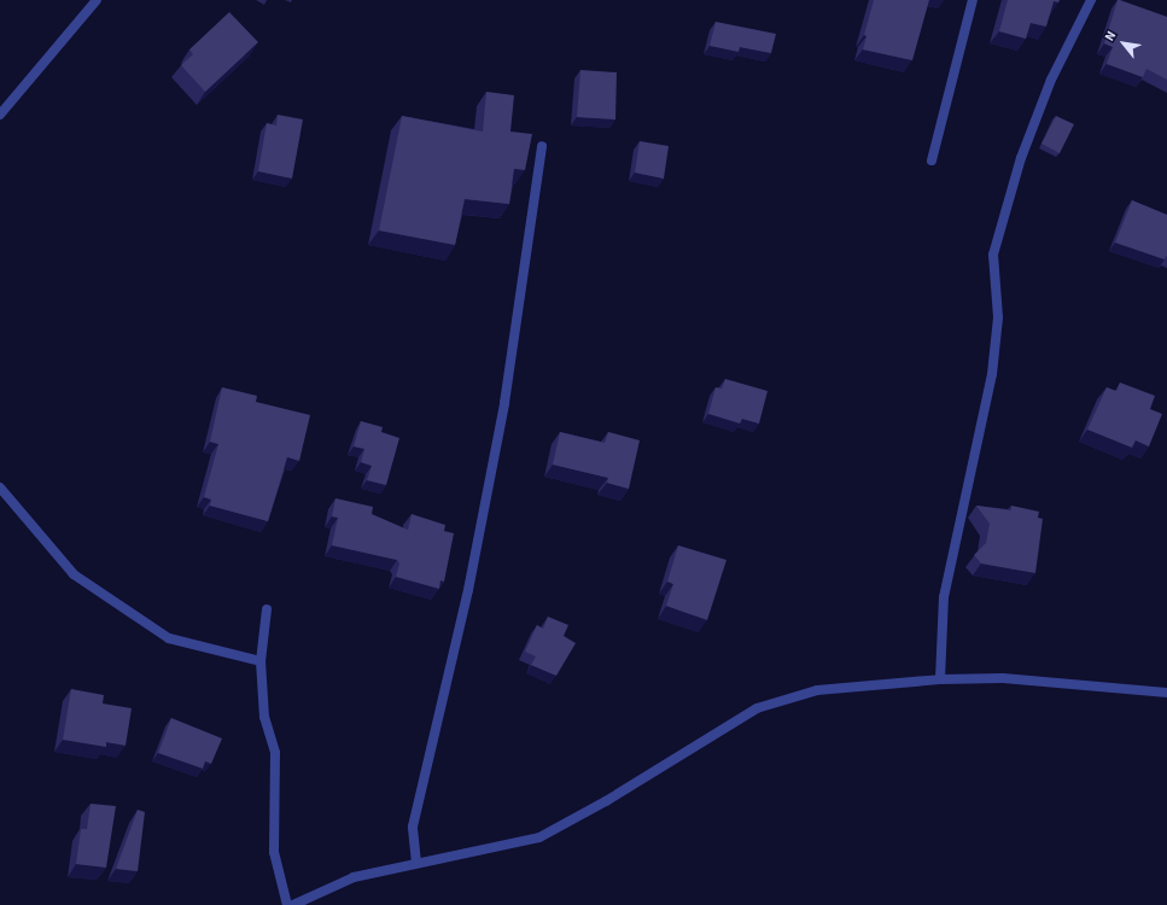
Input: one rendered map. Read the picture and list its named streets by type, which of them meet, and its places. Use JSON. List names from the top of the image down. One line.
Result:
{"north":"top left"}
